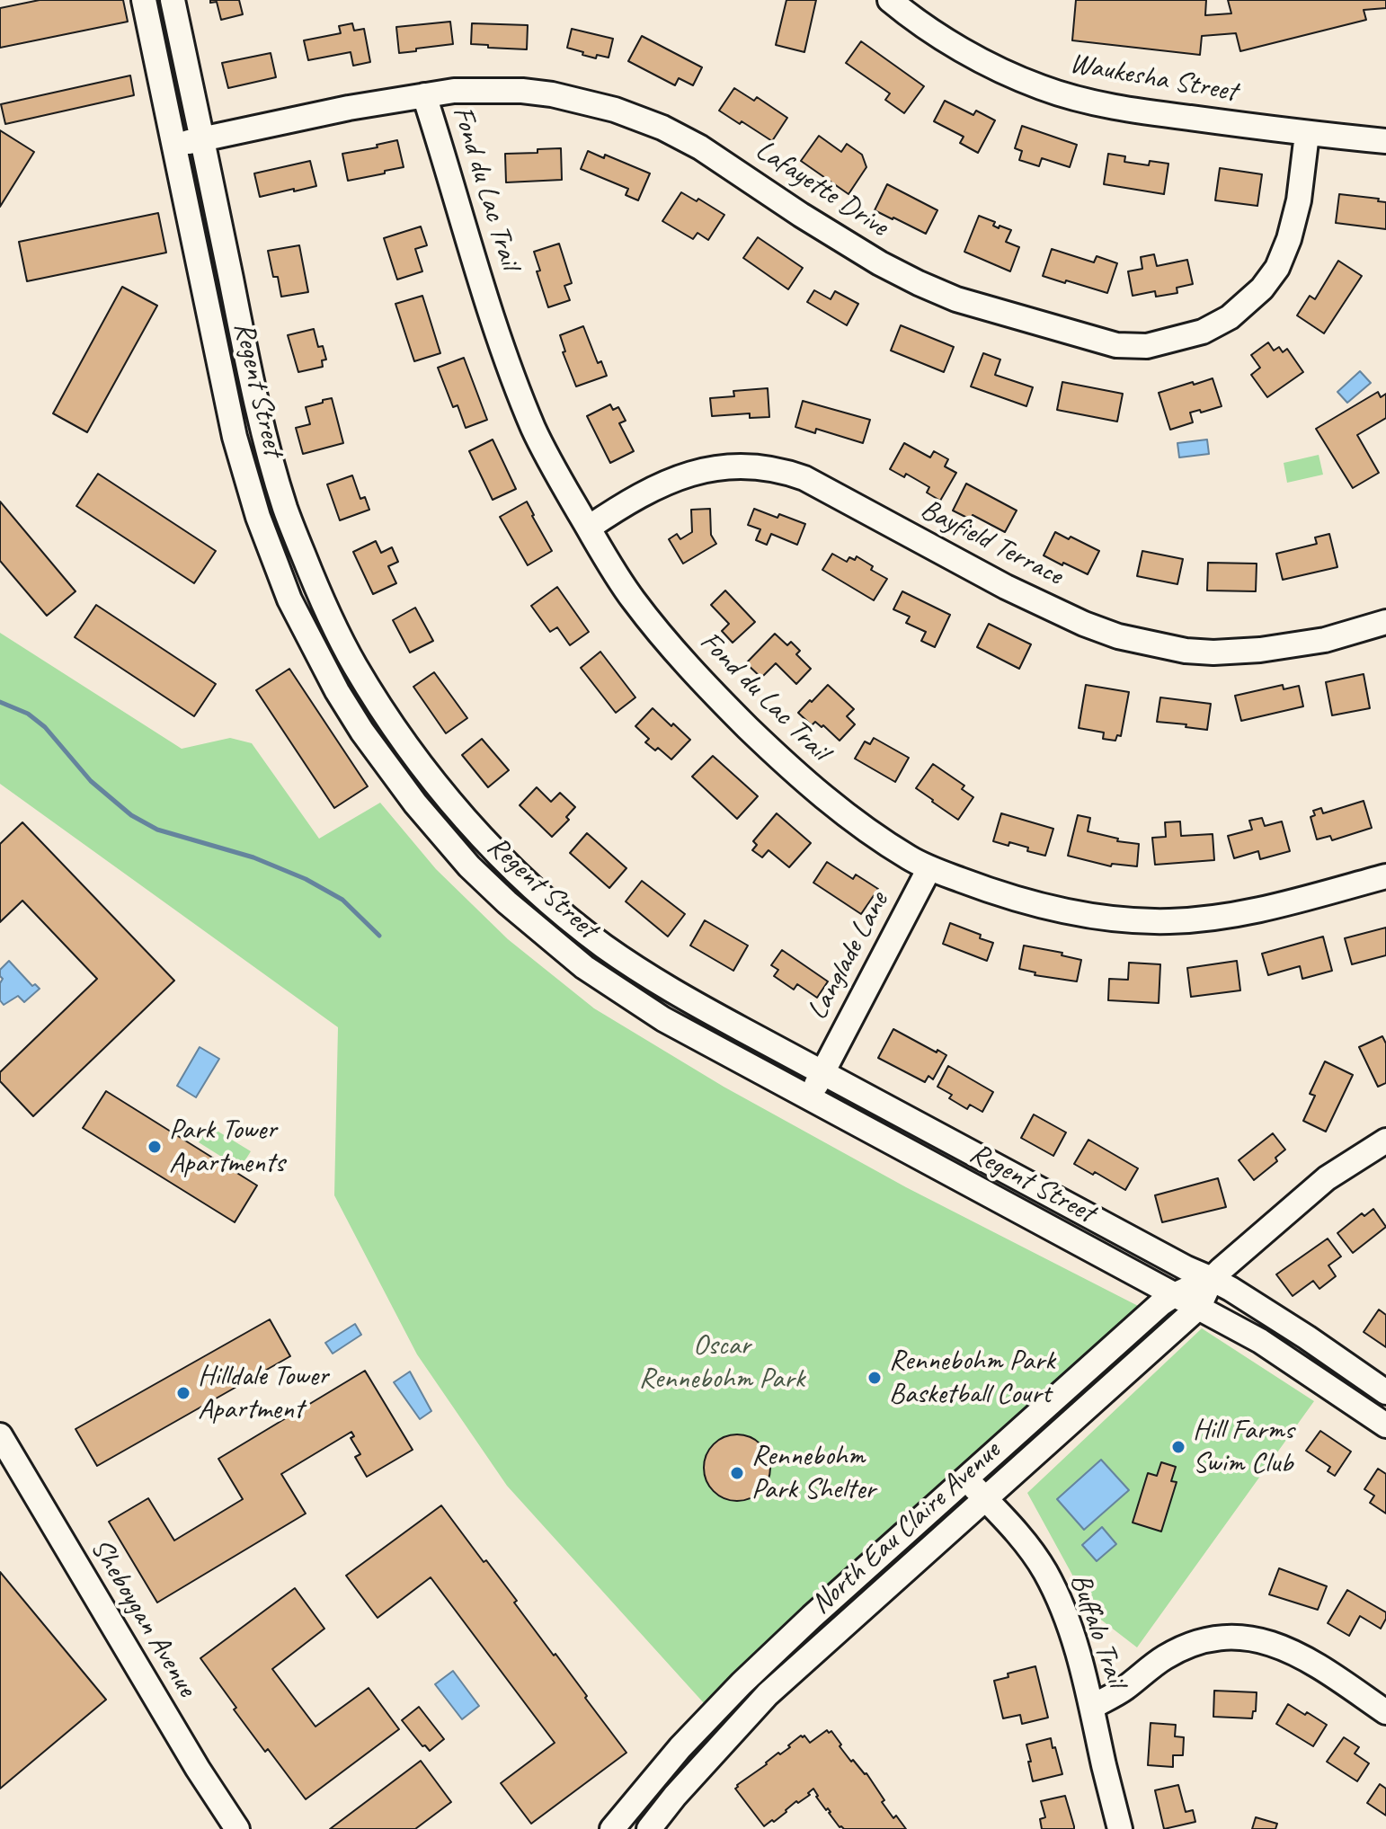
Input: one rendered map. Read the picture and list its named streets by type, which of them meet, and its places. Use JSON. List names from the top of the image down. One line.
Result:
{"streets":{"street":["Waukesha Street","Fond du Lac Trail","Lafayette Drive","Regent Street","Bayfield Terrace","Langlade Lane","North Eau Claire Avenue","Sheboygan Avenue","Buffalo Trail"]},"crossings":[["Waukesha Street","Lafayette Drive"],["Fond du Lac Trail","Lafayette Drive"],["Fond du Lac Trail","Bayfield Terrace"],["Fond du Lac Trail","Langlade Lane"],["Lafayette Drive","Regent Street"],["Regent Street","Langlade Lane"],["Regent Street","North Eau Claire Avenue"],["North Eau Claire Avenue","Buffalo Trail"]],"parks":["Oscar Rennebohm Park"],"places":["Park Tower Apartments","Rennebohm Park Basketball Court","Hilldale Tower Apartment","Hill Farms Swim Club","Rennebohm Park Shelter"]}
